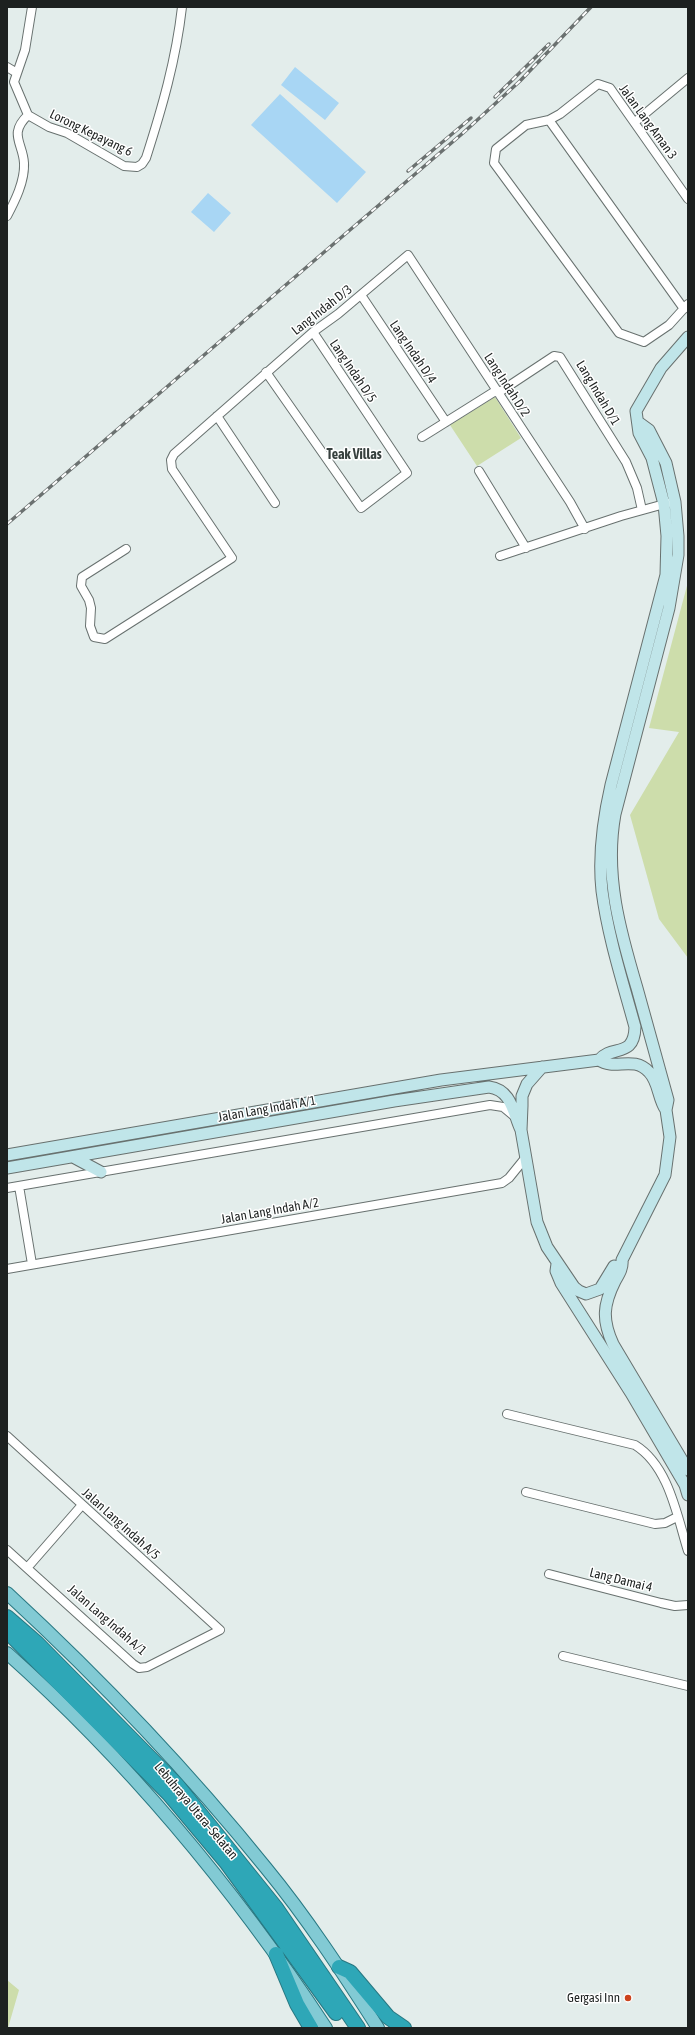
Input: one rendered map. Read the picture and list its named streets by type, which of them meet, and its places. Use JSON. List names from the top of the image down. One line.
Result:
{"streets":{"highway":["Lebuhraya Utara–Selatan"],"street":["Jalan Lang Aman 3","Lorong Kepayang 6","Lang Indah D/3","Lang Indah D/4","Lang Indah D/5","Lang Indah D/2","Lang Indah D/1","Jalan Lang Indah A/1","Jalan Lang Indah A/2","Jalan Lang Indah A/5","Lang Damai 4"]},"crossings":[["Lang Indah D/3","Lang Indah D/4"],["Lang Indah D/3","Lang Indah D/5"],["Lang Indah D/3","Lang Indah D/2"],["Lang Indah D/2","Lang Indah D/1"],["Jalan Lang Indah A/1","Jalan Lang Indah A/5"]],"districts":["Teak Villas"],"places":["Gergasi Inn"]}
